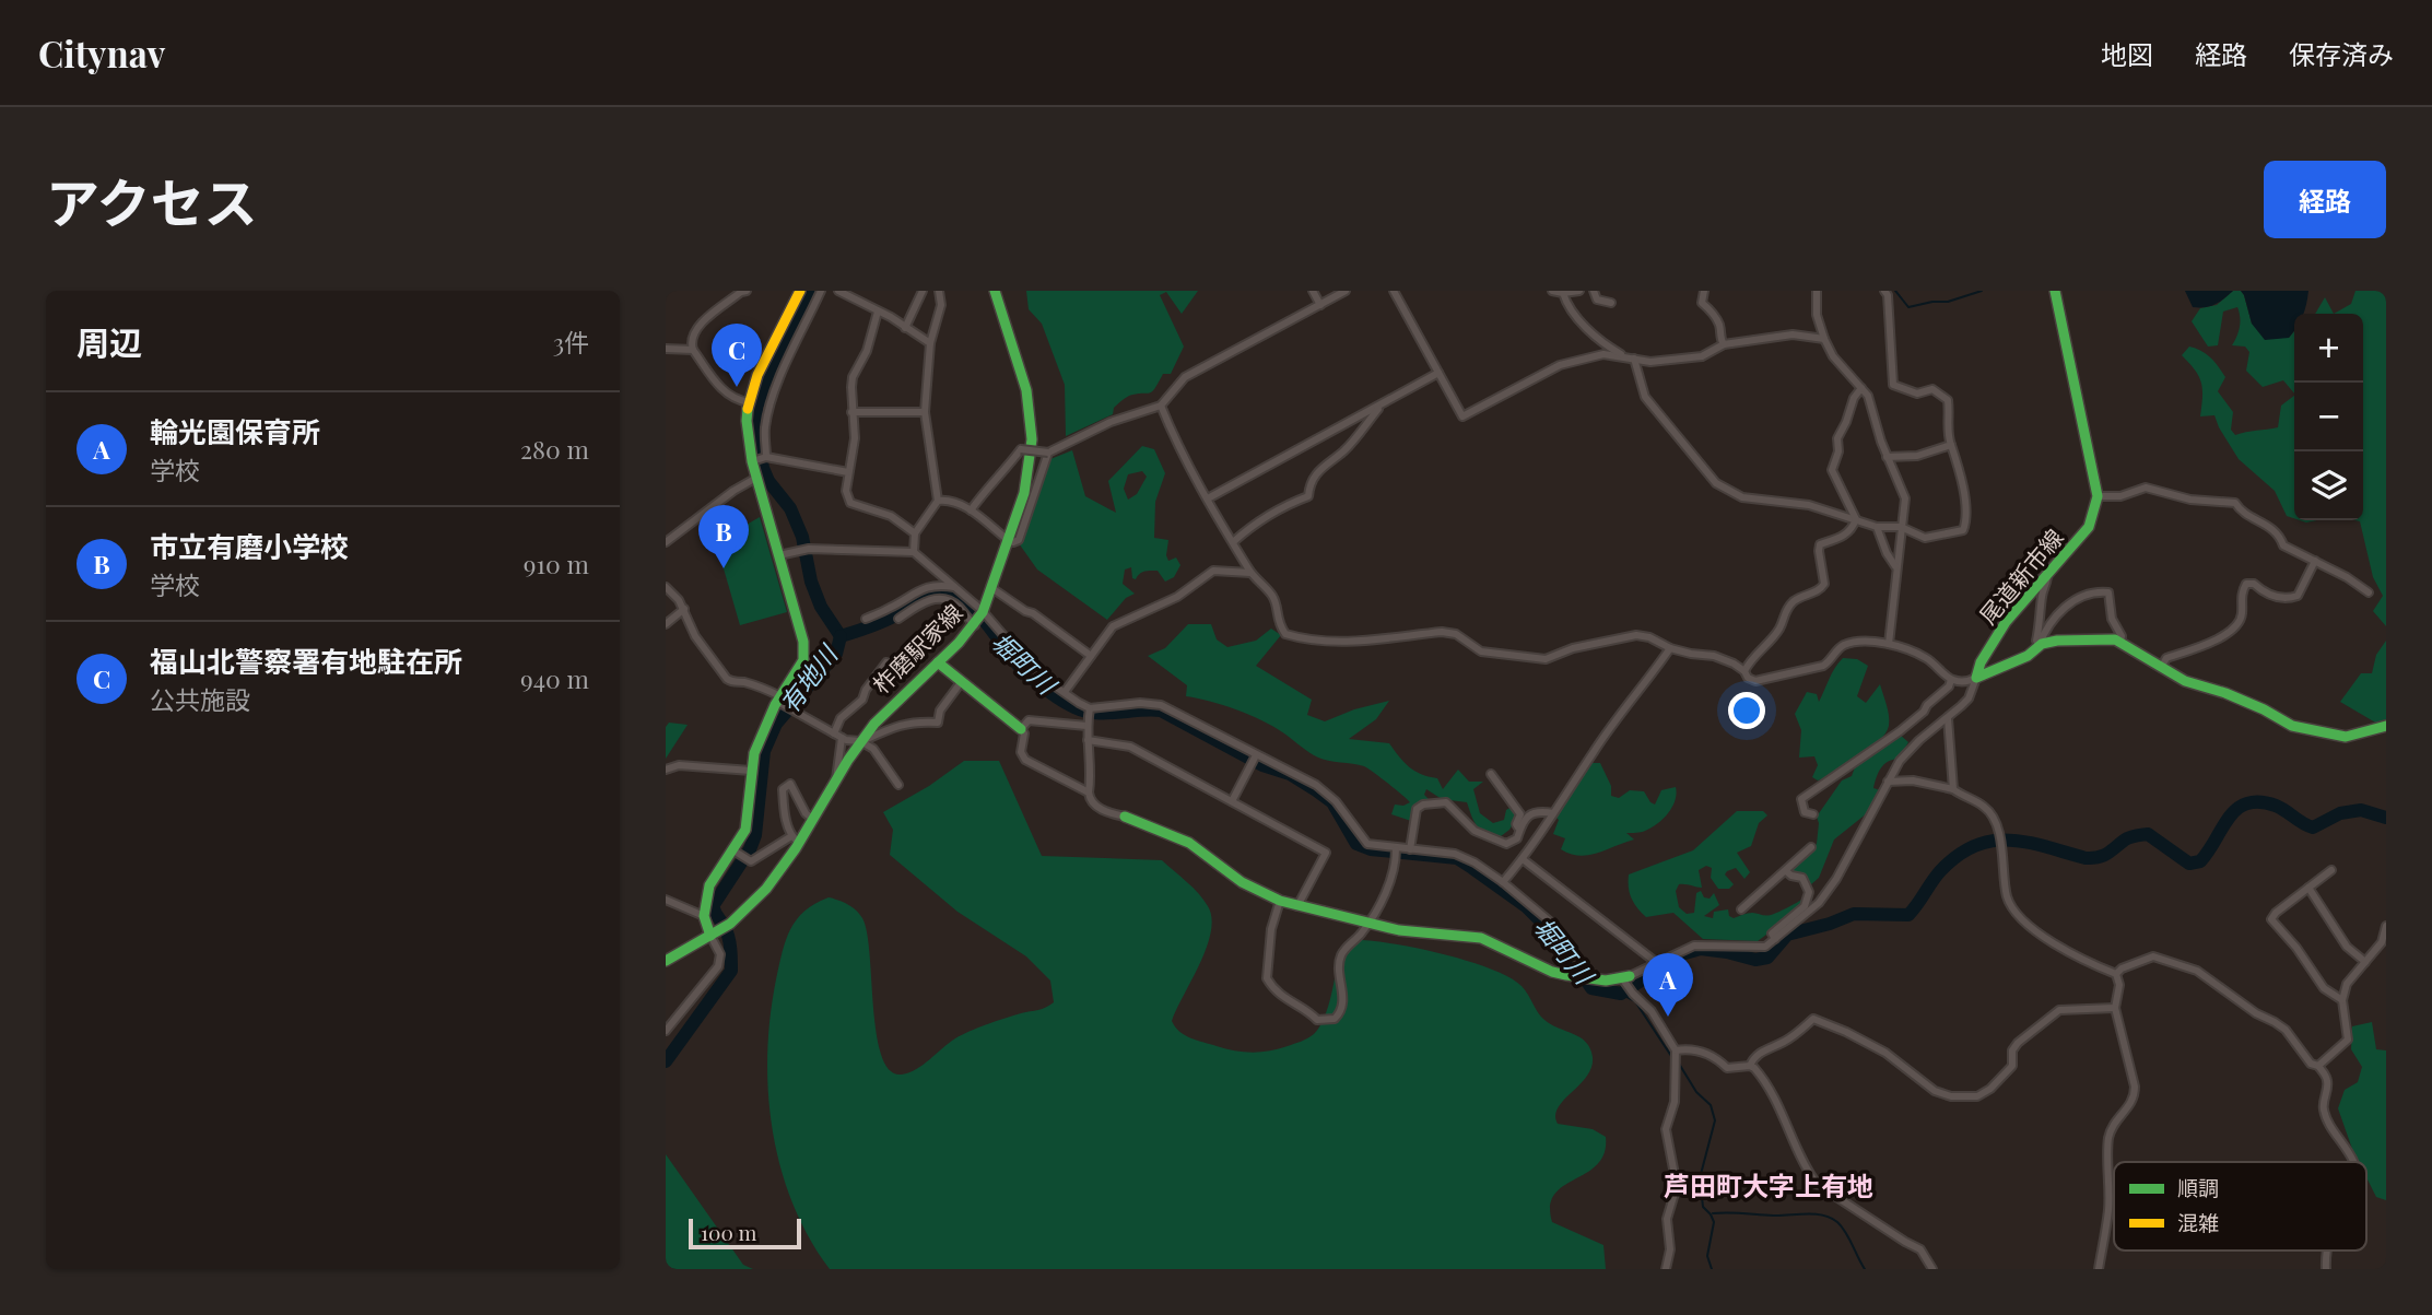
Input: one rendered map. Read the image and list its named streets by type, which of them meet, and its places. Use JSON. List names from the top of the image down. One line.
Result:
{"streets":{"main road":["尾道新市線","柞磨駅家線"]},"districts":["芦田町大字上有地"],"water":["堀町川","有地川"],"legend":["順調","混雑"],"scale_bar":"100 m","page":{"header":"Citynav","nav":["地図","経路","保存済み"],"title":"アクセス","buttons":"経路","heading":["周辺","3件"],"map_buttons":["+","−"],"pins":["C","B","A"],"list":[{"mark":"A","name":"輪光園保育所","note":"学校","value":"280 m"},{"mark":"B","name":"市立有磨小学校","note":"学校","value":"910 m"},{"mark":"C","name":"福山北警察署有地駐在所","note":"公共施設","value":"940 m"}],"scale":"100 m"}}
